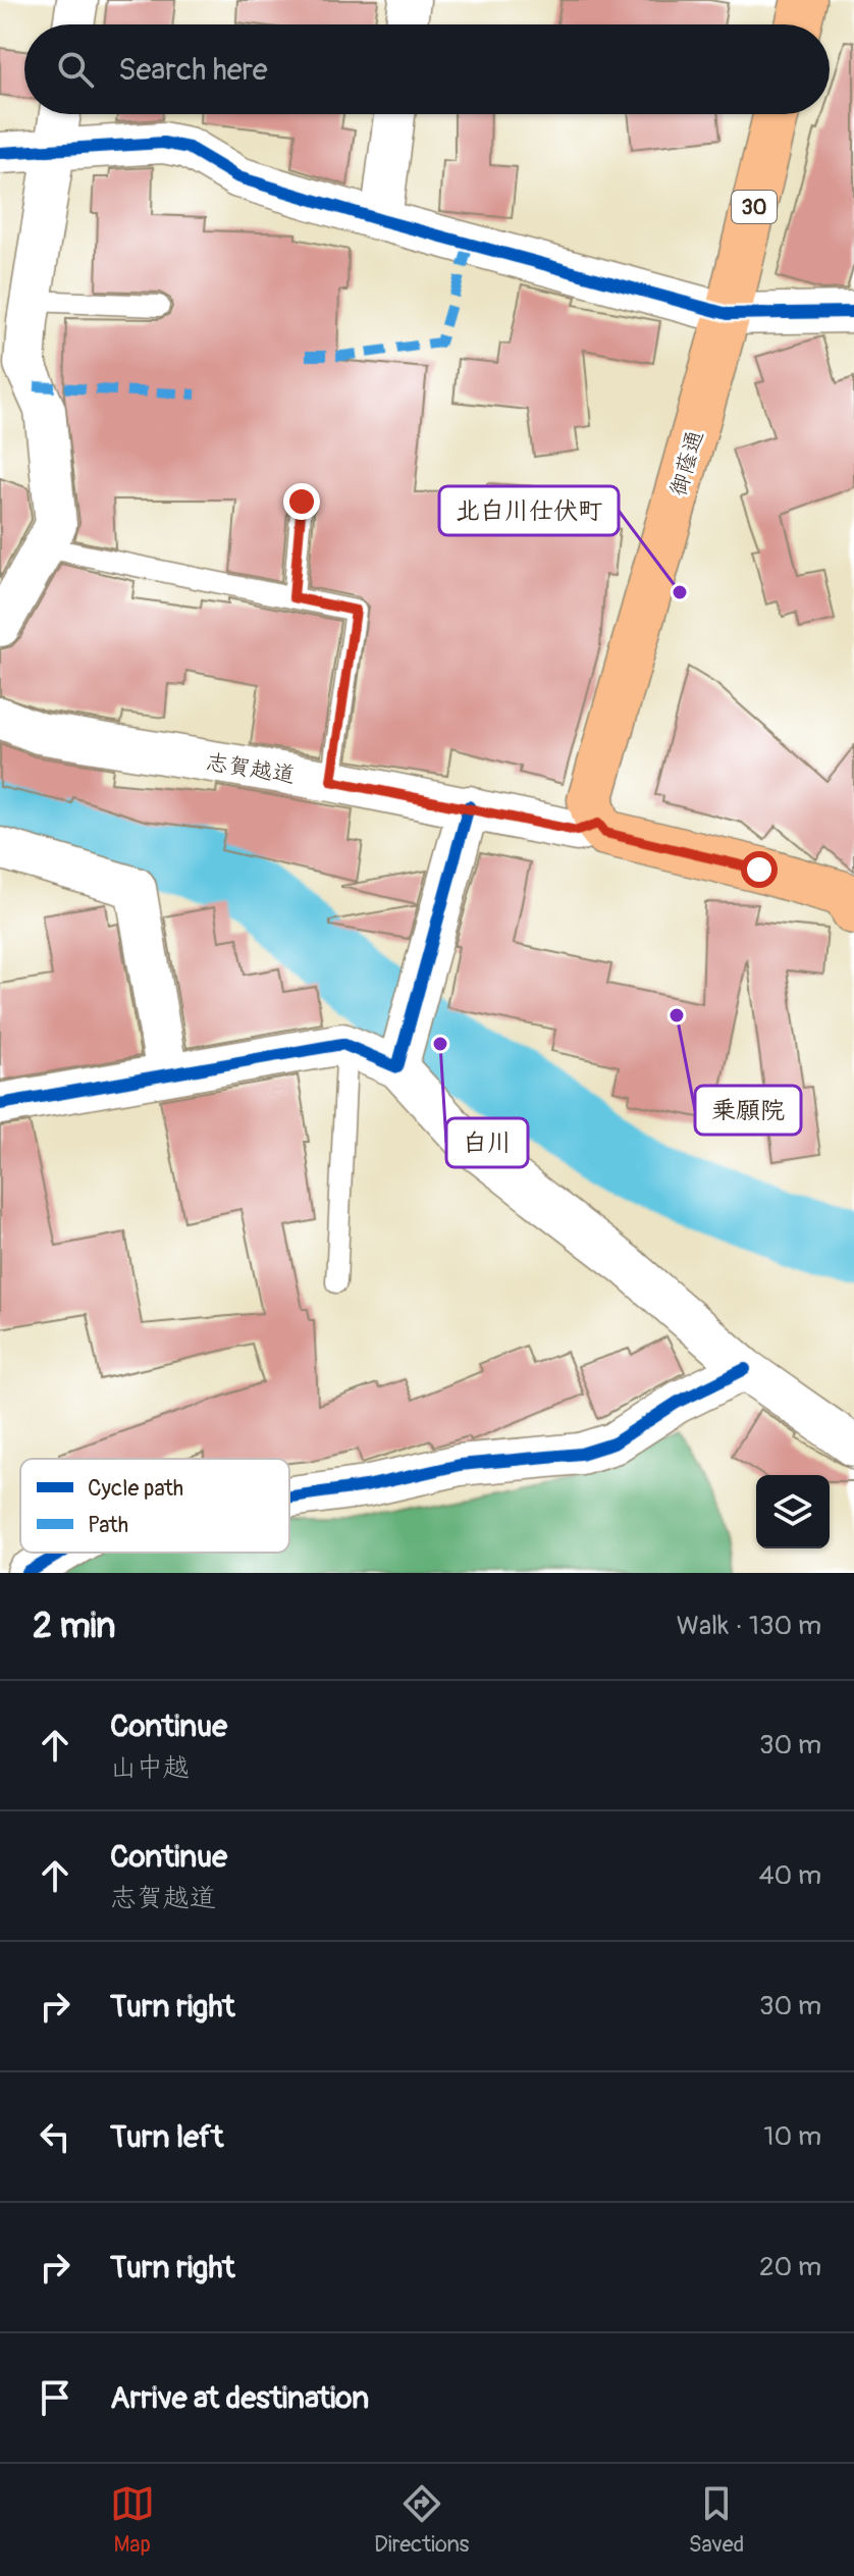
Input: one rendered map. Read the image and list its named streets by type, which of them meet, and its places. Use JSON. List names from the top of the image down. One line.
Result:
{"streets":{"main road":["30","御蔭通"],"street":["志賀越道"]},"crossings":[["御蔭通","志賀越道"]],"places":["北白川仕伏町","乗願院","白川"],"legend":["Cycle path","Path"],"page":{"search":"Search here","heading":["2 min","Walk · 130 m"],"list":[["Continue","山中越","30 m"],["Continue","志賀越道","40 m"],["Turn right","30 m"],["Turn left","10 m"],["Turn right","20 m"],"Arrive at destination"],"nav":["Map","Directions","Saved"]}}
